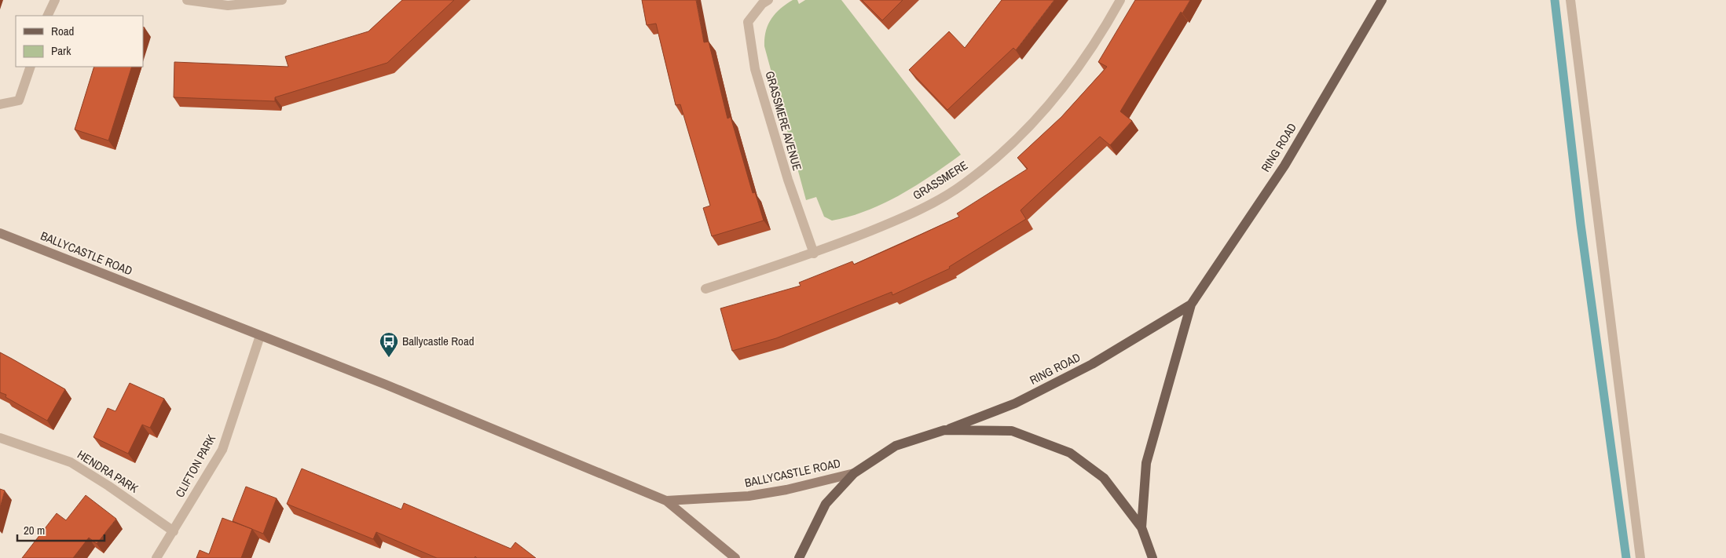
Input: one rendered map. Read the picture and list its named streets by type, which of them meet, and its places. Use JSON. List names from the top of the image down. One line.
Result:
{"streets":{"main road":["RING ROAD","BALLYCASTLE ROAD"],"street":["GRASSMERE AVENUE","GRASSMERE","CLIFTON PARK","HENDRA PARK"]},"crossings":[["GRASSMERE AVENUE","GRASSMERE"],["RING ROAD","BALLYCASTLE ROAD"],["BALLYCASTLE ROAD","CLIFTON PARK"],["CLIFTON PARK","HENDRA PARK"]],"places":{"bus stop":["Ballycastle Road"]},"legend":["Road","Park"],"scale_bar":"20 m"}
